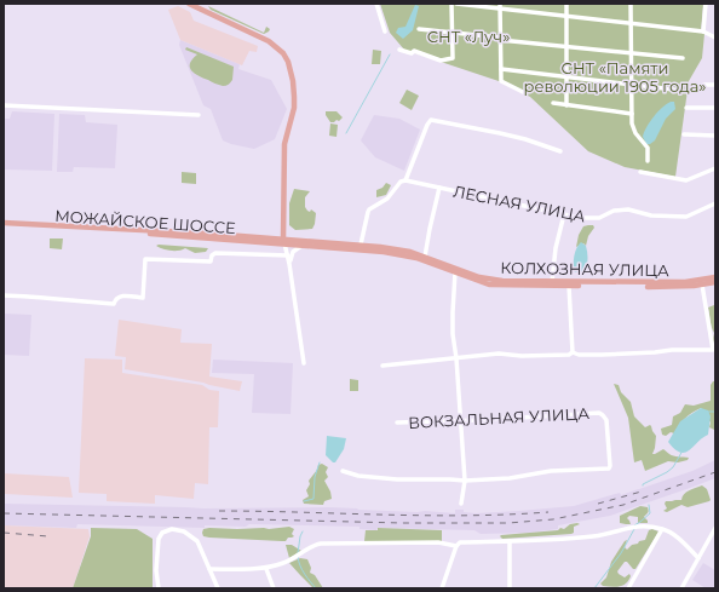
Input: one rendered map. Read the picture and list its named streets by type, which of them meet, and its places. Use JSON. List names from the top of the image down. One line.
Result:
{"streets":{"main road":["МОЖАЙСКОЕ ШОССЕ","КОЛХОЗНАЯ УЛИЦА"],"street":["ЛЕСНАЯ УЛИЦА","ВОКЗАЛЬНАЯ УЛИЦА"]},"crossings":[["МОЖАЙСКОЕ ШОССЕ","КОЛХОЗНАЯ УЛИЦА"]],"parks":["СНТ «Луч»","СНТ «Памяти революции 1905 года»"]}
